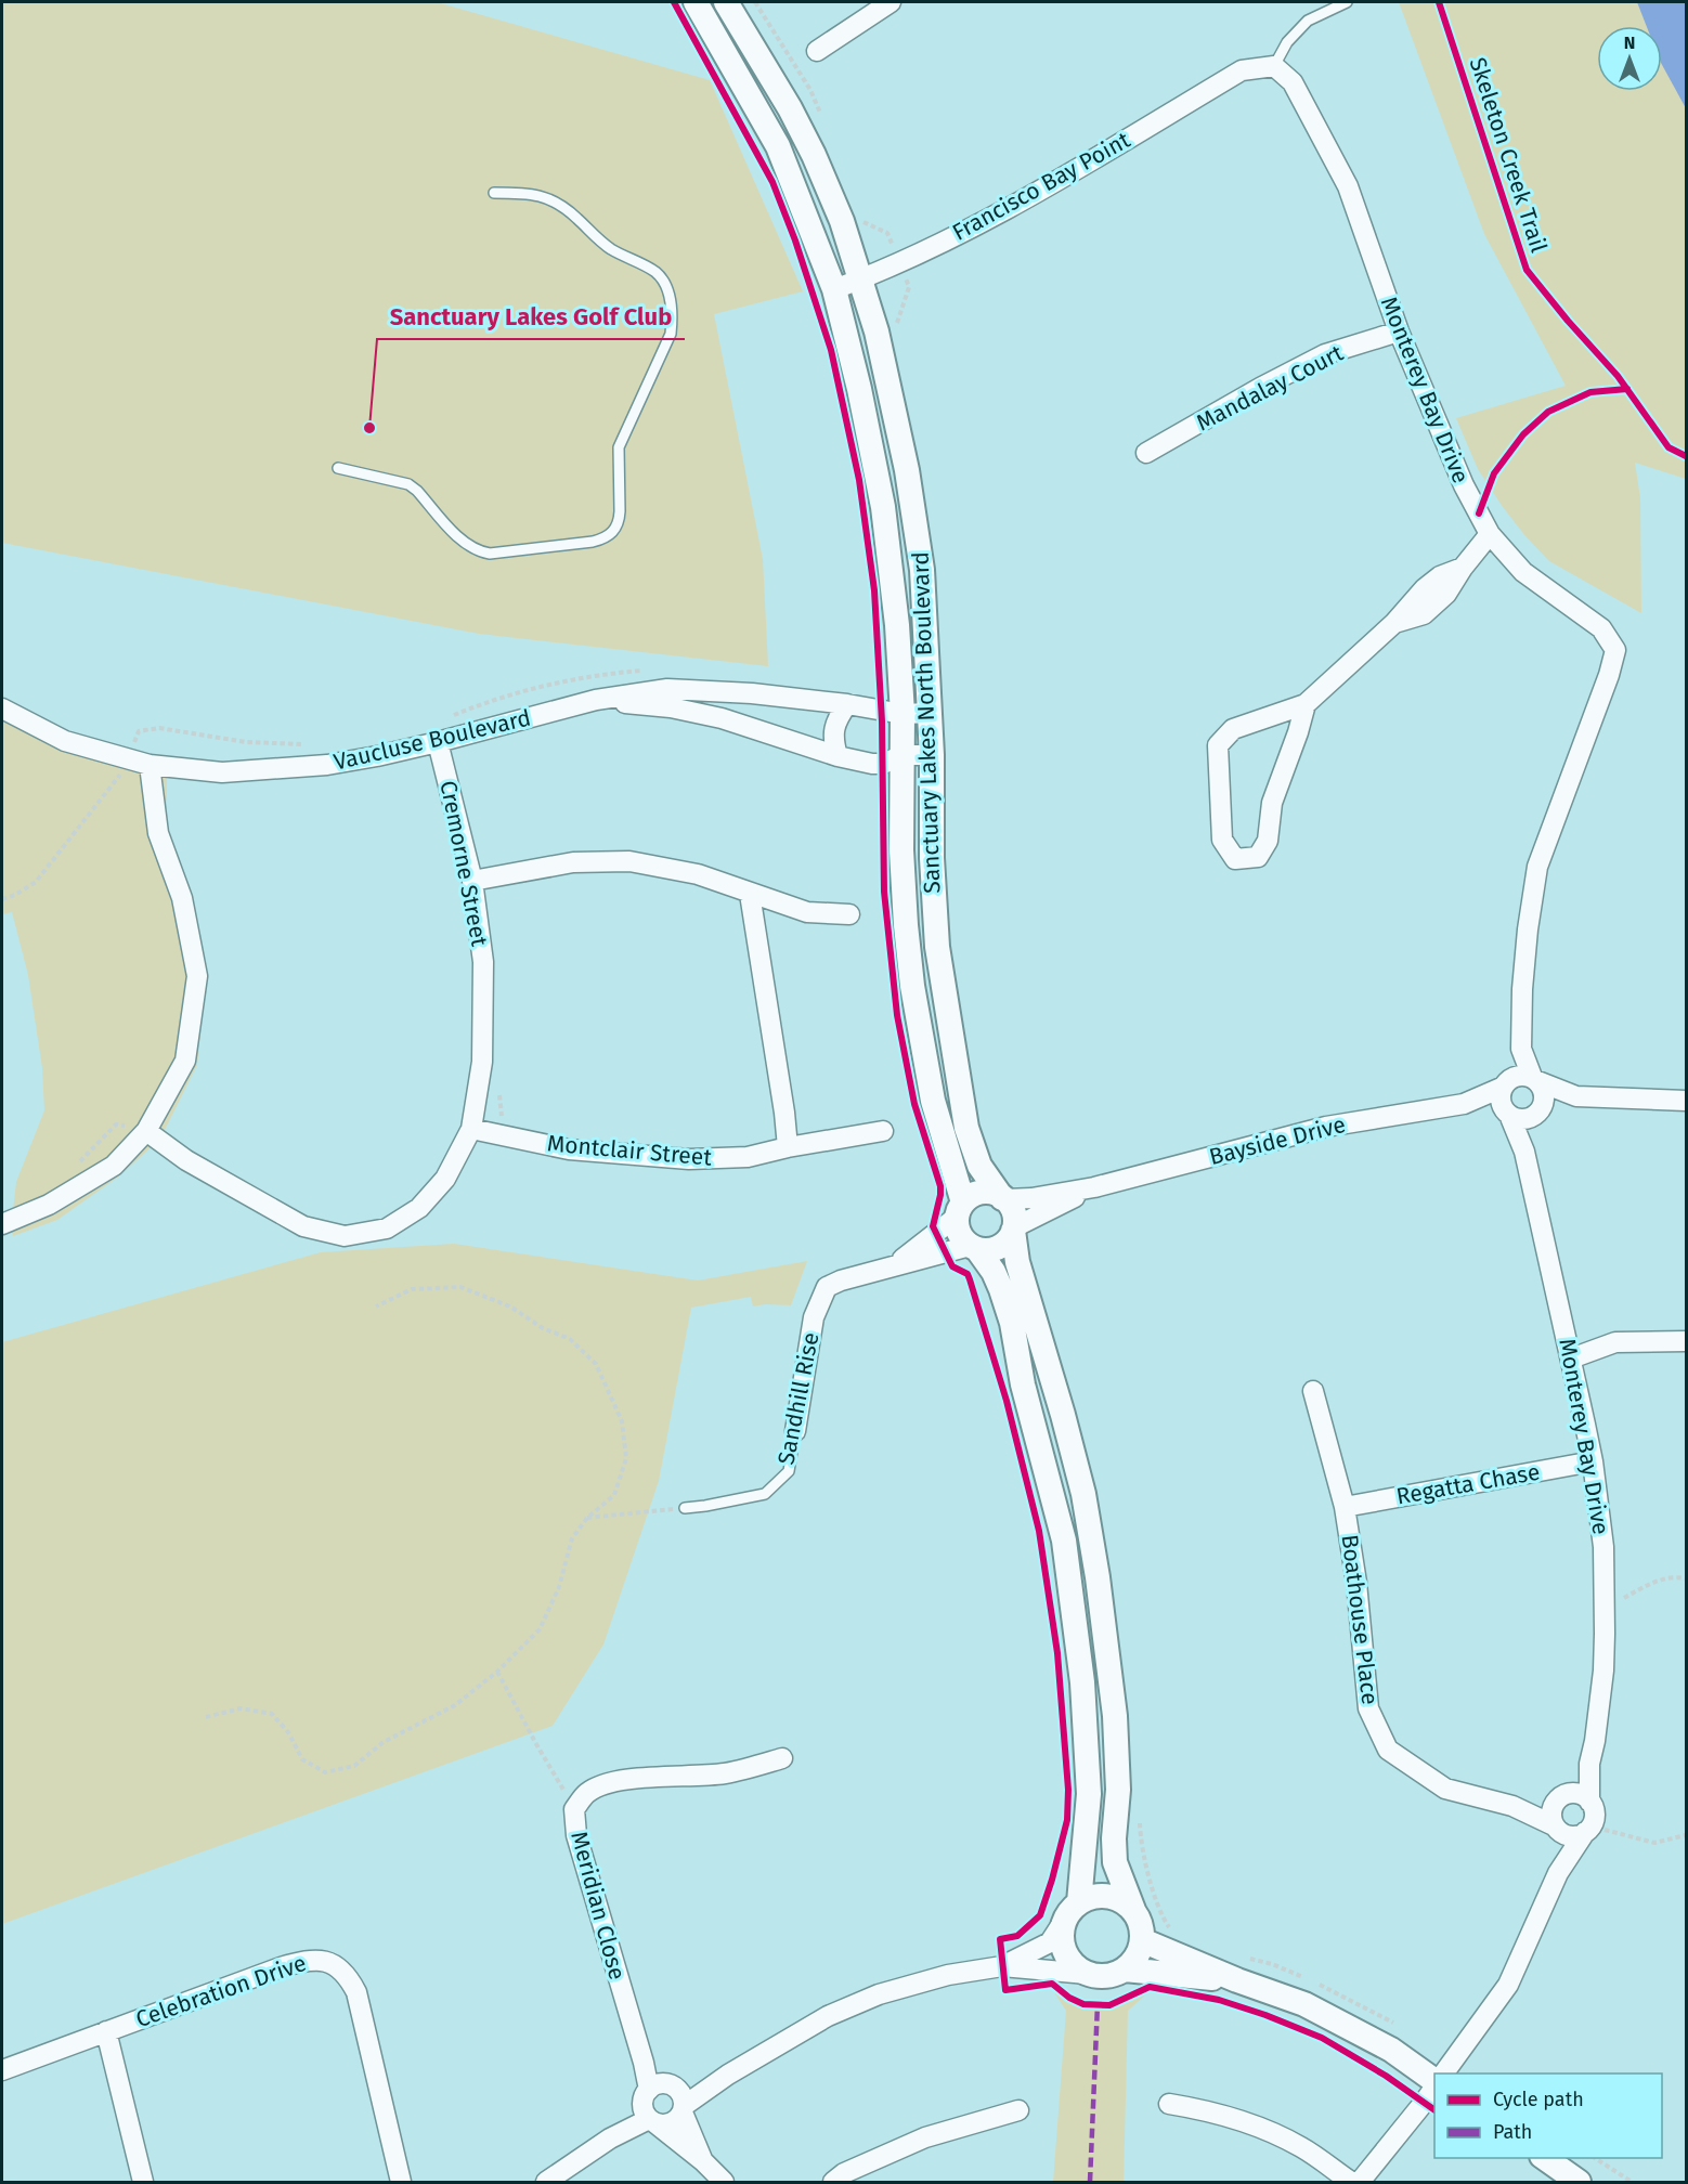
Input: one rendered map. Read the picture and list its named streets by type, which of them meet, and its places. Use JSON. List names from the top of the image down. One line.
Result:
{"streets":{"street":["Francisco Bay Point","Mandalay Court","Monterey Bay Drive","Sanctuary Lakes North Boulevard","Vaucluse Boulevard","Cremorne Street","Bayside Drive","Montclair Street","Sandhill Rise","Regatta Chase","Boathouse Place","Meridian Close","Celebration Drive"],"cycle path":["Skeleton Creek Trail"]},"crossings":[["Francisco Bay Point","Monterey Bay Drive"],["Francisco Bay Point","Sanctuary Lakes North Boulevard"],["Mandalay Court","Monterey Bay Drive"],["Monterey Bay Drive","Bayside Drive"],["Monterey Bay Drive","Regatta Chase"],["Monterey Bay Drive","Boathouse Place"],["Sanctuary Lakes North Boulevard","Vaucluse Boulevard"],["Sanctuary Lakes North Boulevard","Bayside Drive"],["Sanctuary Lakes North Boulevard","Sandhill Rise"],["Vaucluse Boulevard","Cremorne Street"],["Cremorne Street","Montclair Street"],["Bayside Drive","Sandhill Rise"],["Regatta Chase","Boathouse Place"]],"places":["Sanctuary Lakes Golf Club"],"legend":["Cycle path","Path"],"north":"top"}
